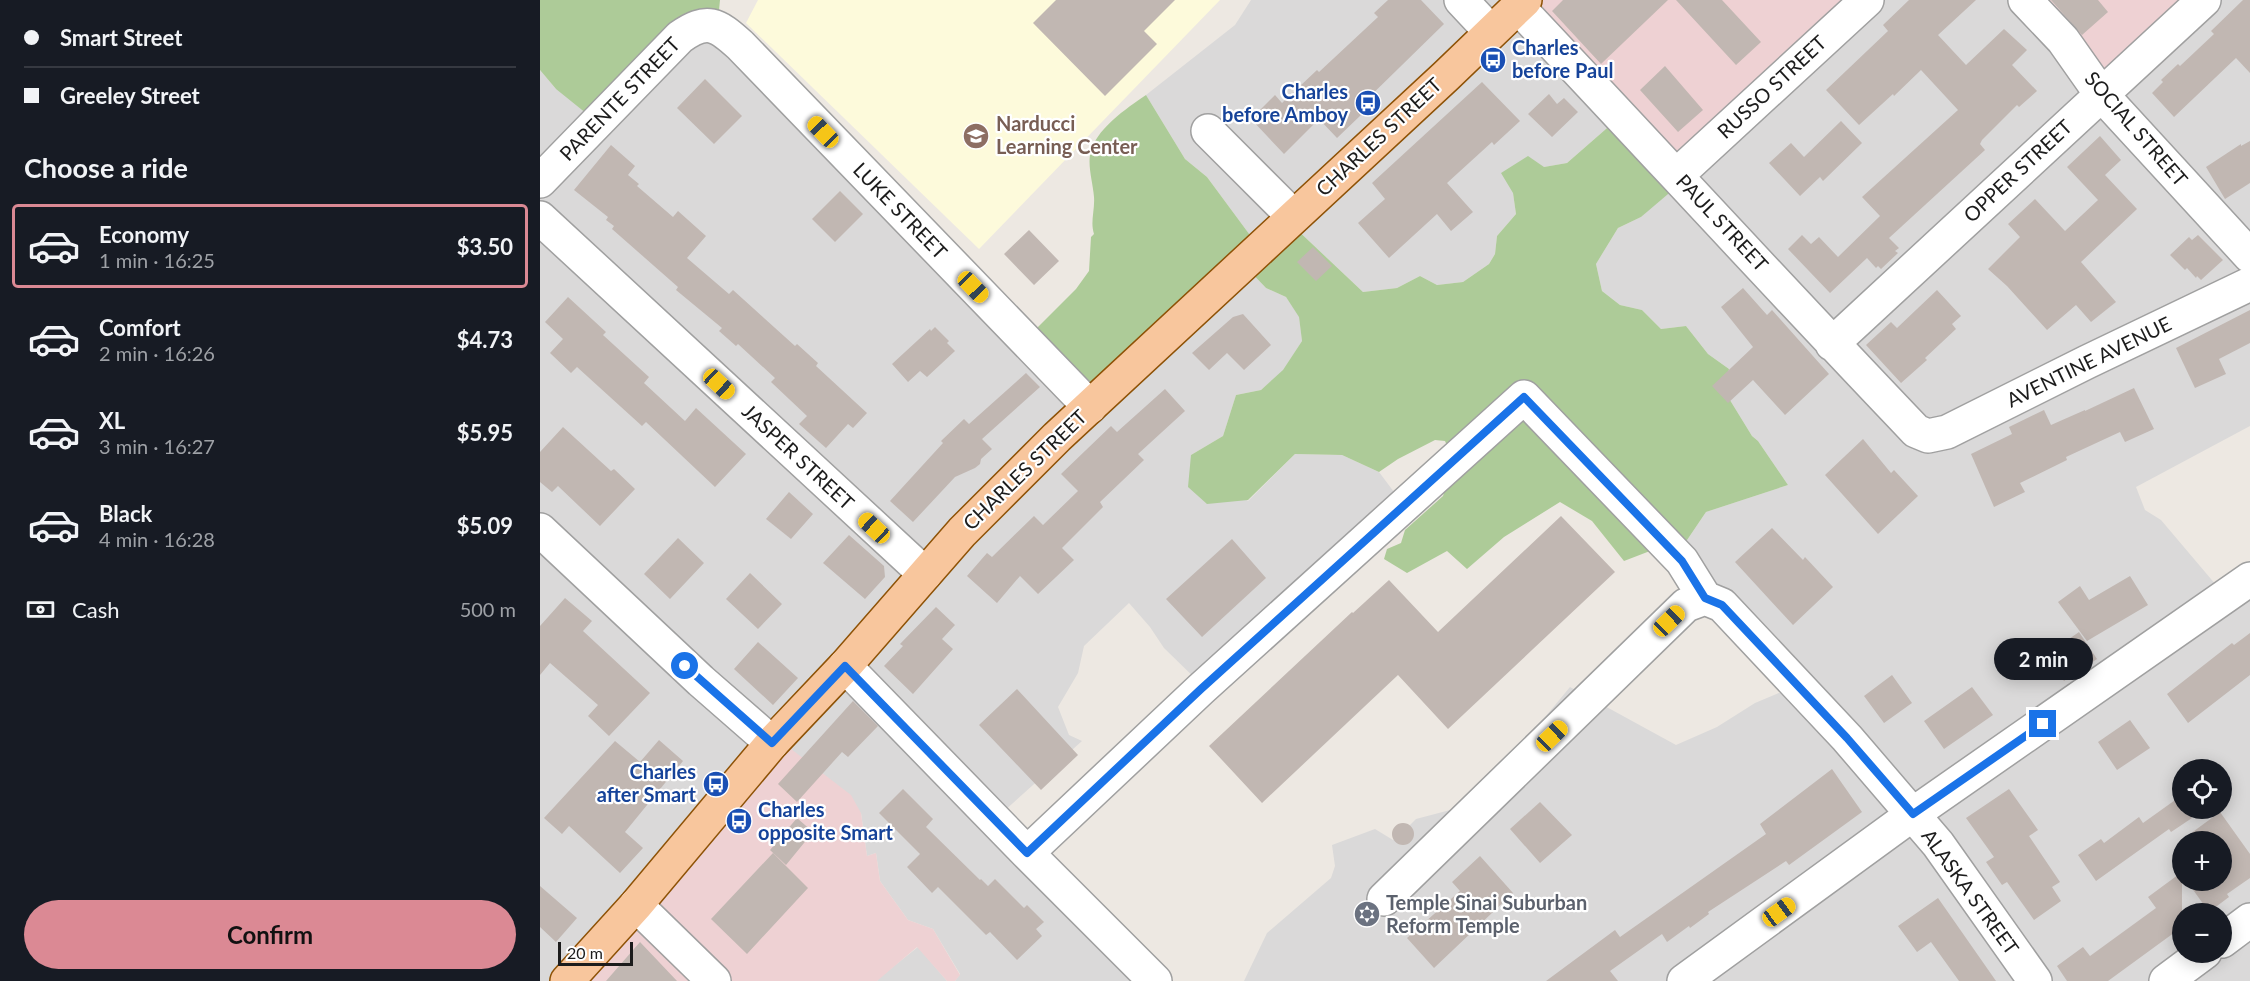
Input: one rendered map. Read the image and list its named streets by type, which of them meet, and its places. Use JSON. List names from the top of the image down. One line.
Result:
{"streets":{"main road":["CHARLES STREET"],"street":["RUSSO STREET","PARENTE STREET","SOCIAL STREET","OPPER STREET","LUKE STREET","PAUL STREET","AVENTINE AVENUE","JASPER STREET","ALASKA STREET"]},"crossings":[["RUSSO STREET","PAUL STREET"],["PARENTE STREET","LUKE STREET"],["SOCIAL STREET","OPPER STREET"],["CHARLES STREET","LUKE STREET"],["CHARLES STREET","PAUL STREET"],["CHARLES STREET","JASPER STREET"],["OPPER STREET","PAUL STREET"],["PAUL STREET","AVENTINE AVENUE"]],"places":{"bus stop":["Charles before Paul","Charles before Amboy","Charles after Smart","Charles opposite Smart"],"school or university":["Narducci Learning Center"],"synagogue":["Temple Sinai Suburban Reform Temple"]},"scale_bar":"20 m","page":{"banner":["Smart Street","Greeley Street"],"heading":"Choose a ride","list":[{"name":"Economy","note":"1 min · 16:25","value":"$3.50"},{"name":"Comfort","note":"2 min · 16:26","value":"$4.73"},{"name":"XL","note":"3 min · 16:27","value":"$5.95"},{"name":"Black","note":"4 min · 16:28","value":"$5.09"}],"pay":["Cash","500 m"],"bubble":"2 min","map_buttons":["+","−"],"buttons":"Confirm","scale":"20 m"}}
